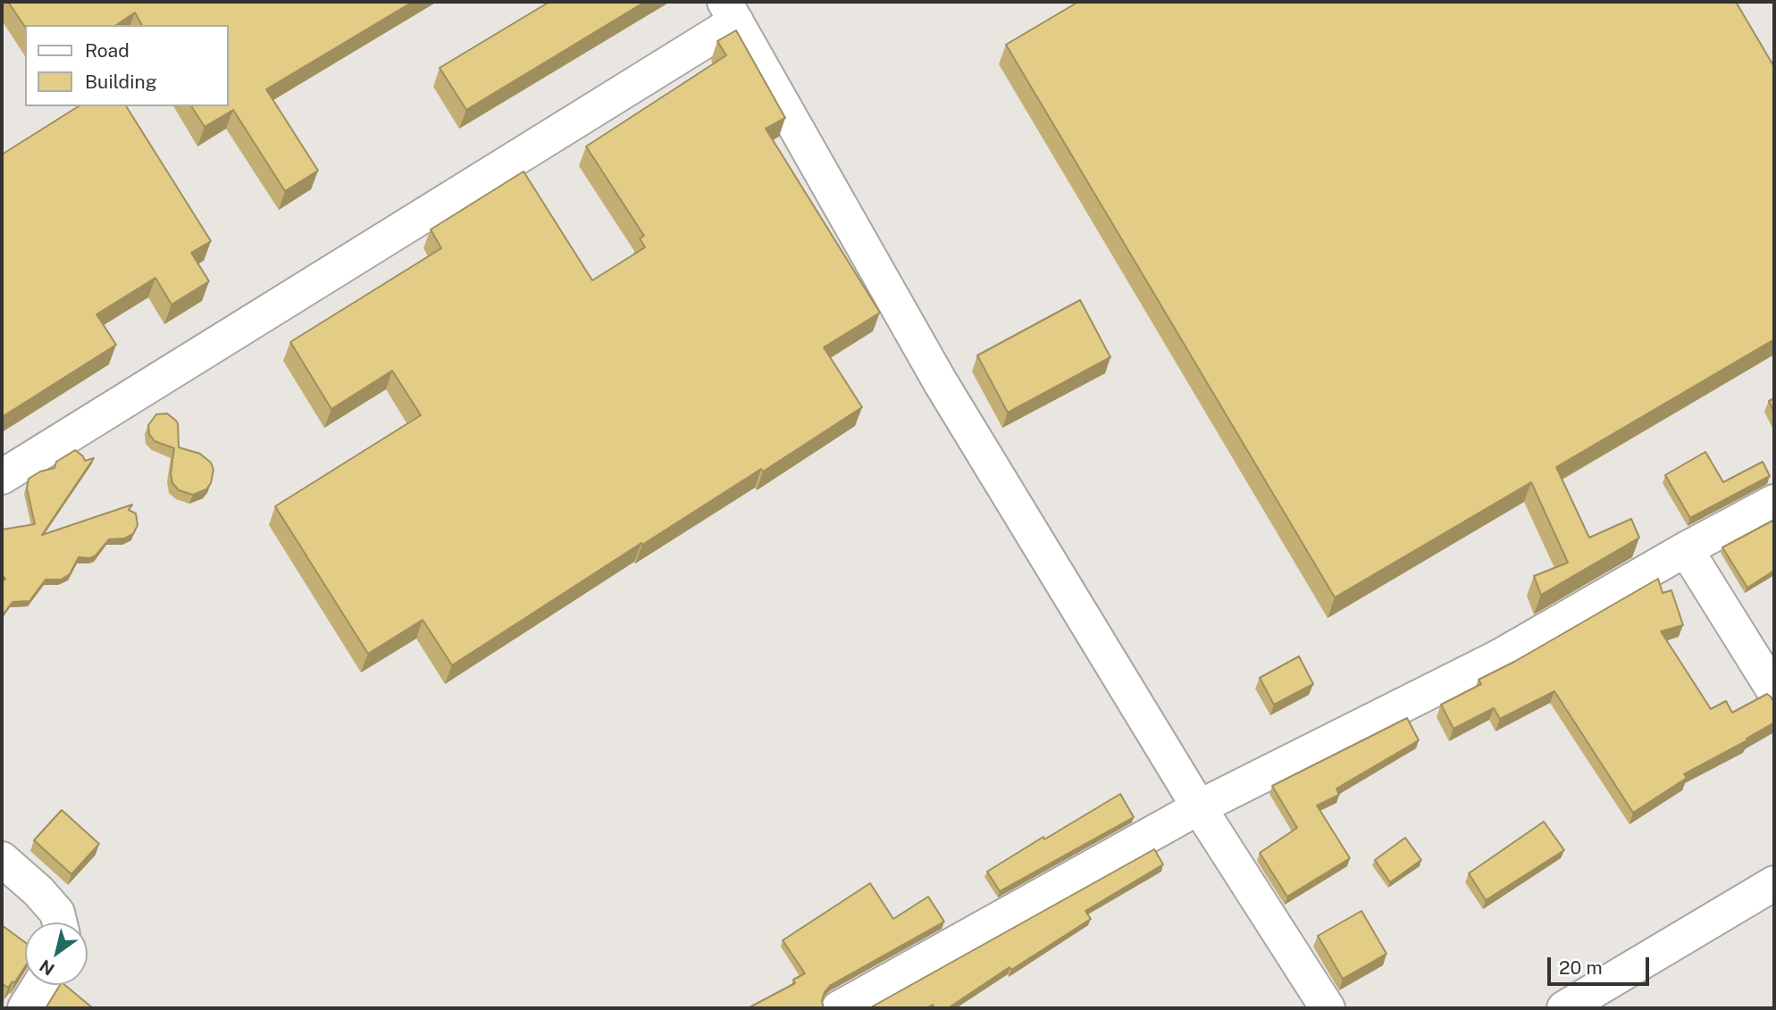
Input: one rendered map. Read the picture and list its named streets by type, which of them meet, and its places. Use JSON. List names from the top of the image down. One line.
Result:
{"legend":["Road","Building"],"scale_bar":"20 m","north":"bottom left"}
